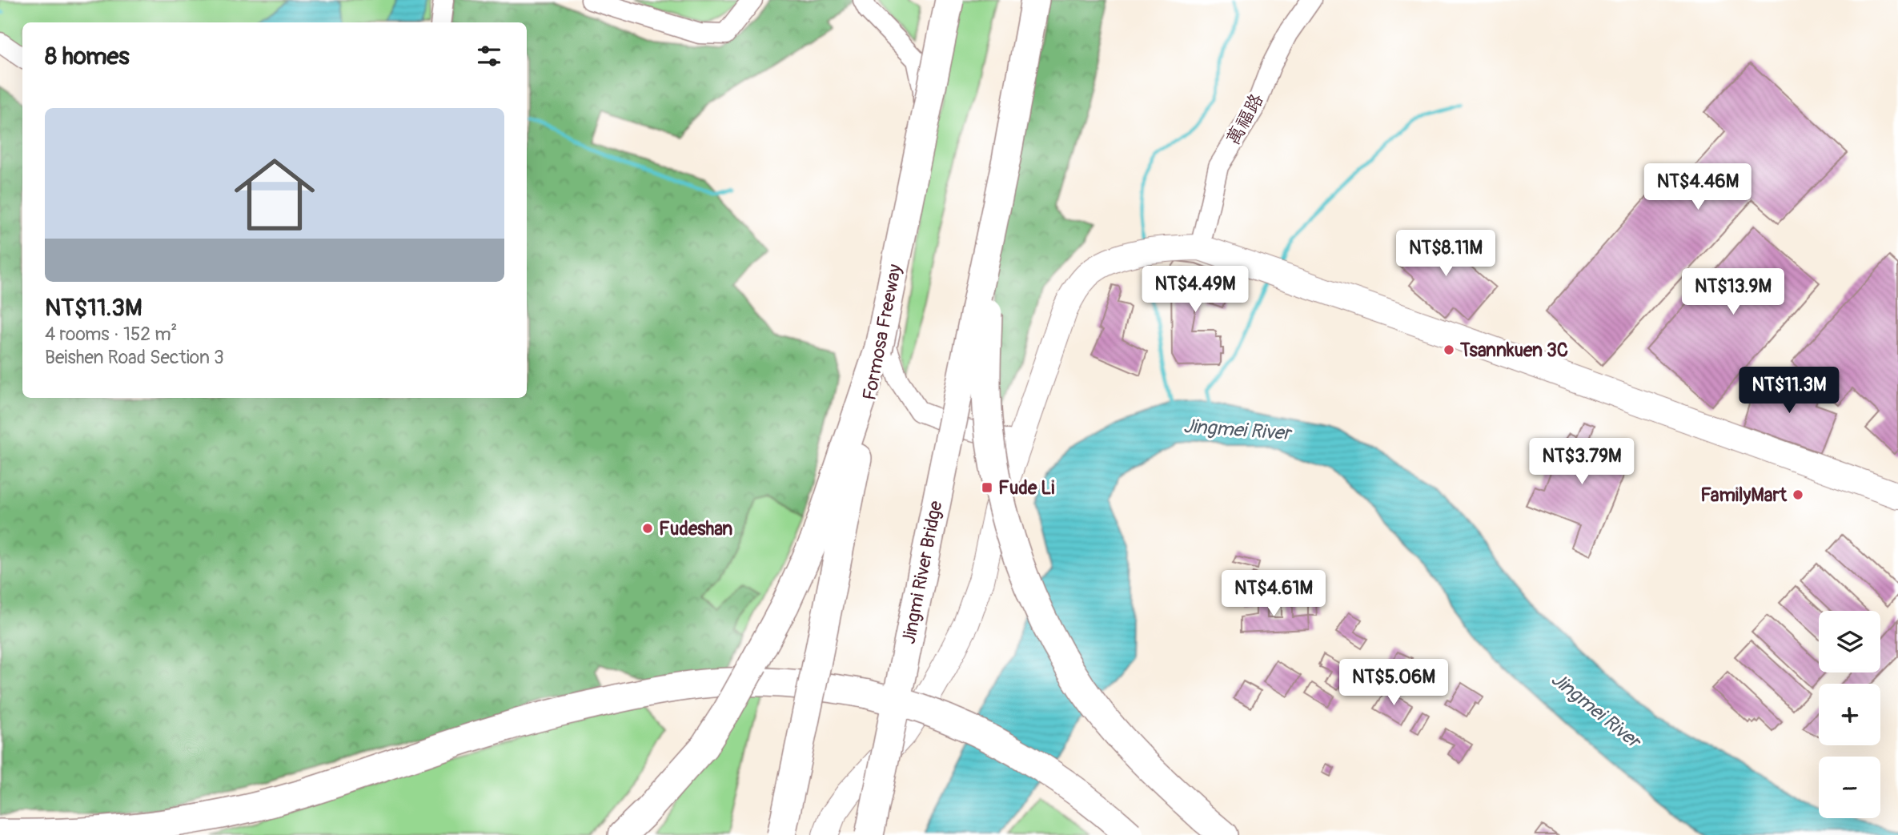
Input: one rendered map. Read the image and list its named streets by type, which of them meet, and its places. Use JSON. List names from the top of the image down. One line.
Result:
{"streets":{"highway":["Formosa Freeway","Jingmi River Bridge"],"street":["萬福路"]},"water":["Jingmei River"],"places":{"other":["Tsannkuen 3C","FamilyMart","Fudeshan"],"transit":["Fude Li"]},"page":{"heading":"8 homes","list":[{"name":"NT$11.3M","note":"4 rooms · 152 m² · Beishen Road Section 3"}],"price":["NT$4.46M","NT$8.11M","NT$4.49M","NT$13.9M","NT$11.3M","NT$3.79M","NT$4.61M","NT$5.06M"],"map_buttons":["+","−"]}}
